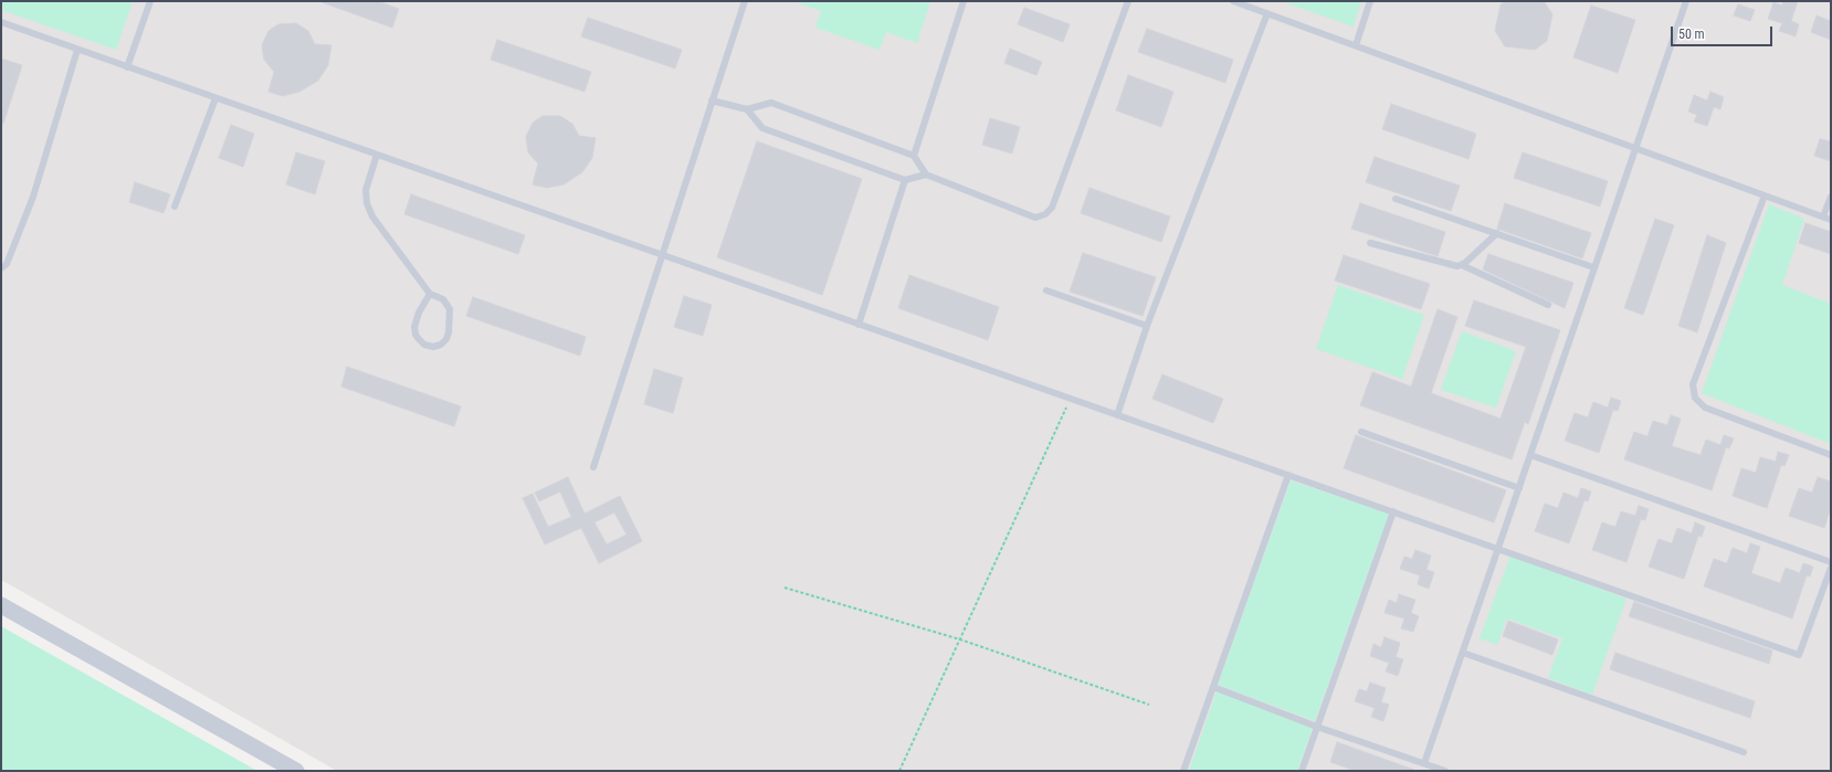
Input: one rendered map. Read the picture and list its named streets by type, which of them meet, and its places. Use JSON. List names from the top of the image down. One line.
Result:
{"scale_bar":"50 m"}
